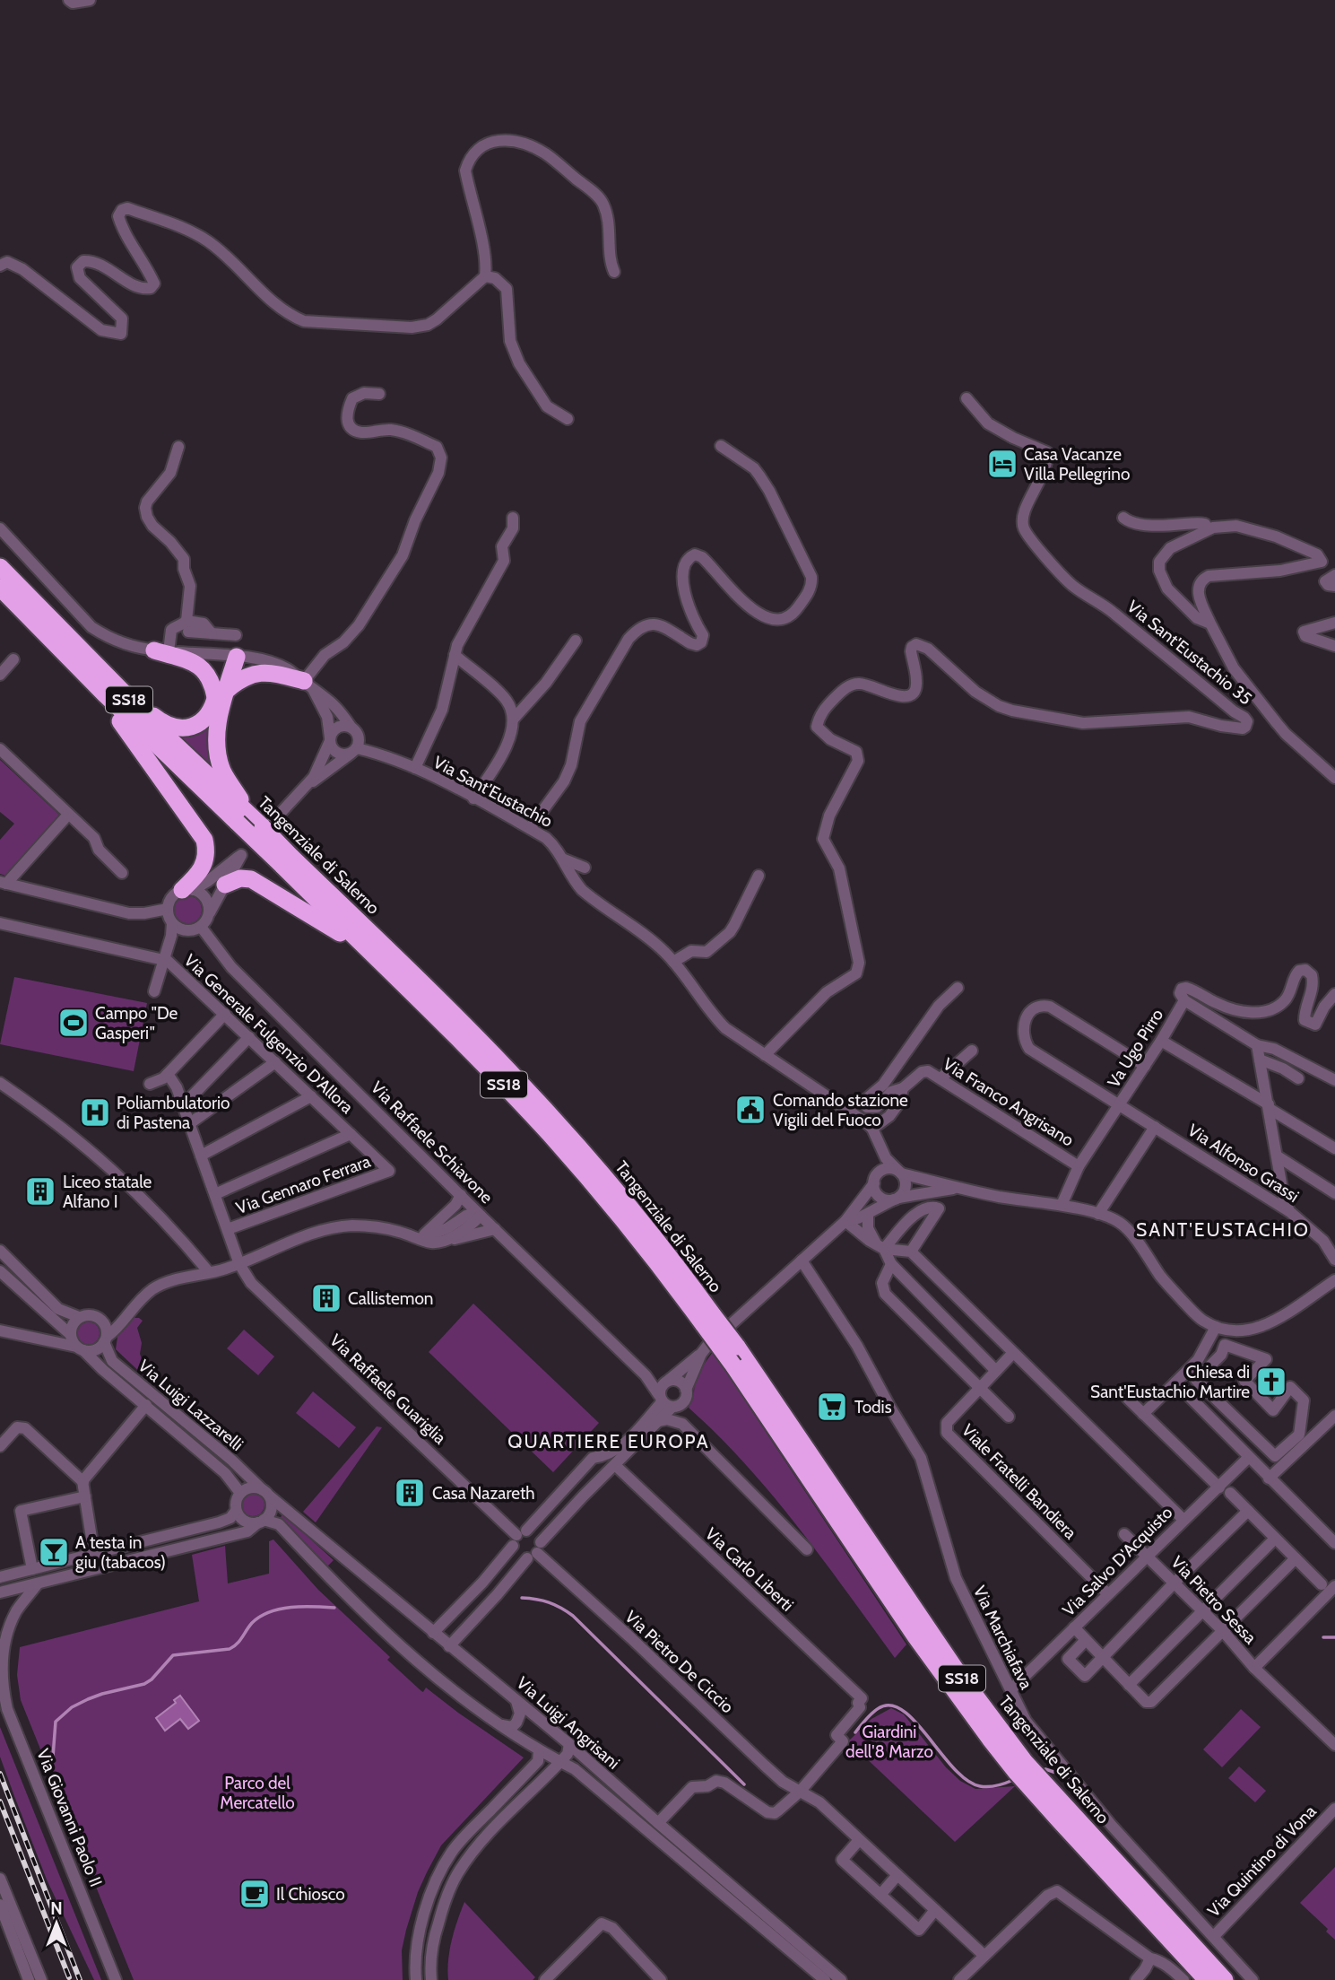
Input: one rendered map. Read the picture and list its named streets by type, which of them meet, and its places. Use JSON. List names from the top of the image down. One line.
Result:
{"streets":{"highway":["SS18","Tangenziale di Salerno"],"street":["Via Sant'Eustachio 35","Via Sant'Eustachio","Via Generale Fulgenzio D'Allora","Va Ugo Pirro","Via Franco Angrisano","Via Raffaele Schiavone","Via Alfonso Grassi","Via Gennaro Ferrara","Via Raffaele Guariglia","Via Luigi Lazzarelli","Viale Fratelli Bandiera","Via Salvo D'Acquisto","Via Carlo Liberti","Via Pietro Sessa","Via Marchiafava","Via Pietro De Ciccio","Via Luigi Angrisani","Via Giovanni Paolo II","Via Quintino di Vona"]},"crossings":[["Via Sant'Eustachio 35","Via Sant'Eustachio"],["Via Sant'Eustachio","Tangenziale di Salerno"],["Via Generale Fulgenzio D'Allora","Via Gennaro Ferrara"],["Va Ugo Pirro","Via Franco Angrisano"],["Va Ugo Pirro","Via Alfonso Grassi"],["Via Gennaro Ferrara","Via Raffaele Guariglia"],["Via Luigi Lazzarelli","Via Luigi Angrisani"],["Viale Fratelli Bandiera","Via Salvo D'Acquisto"],["Via Salvo D'Acquisto","Via Pietro Sessa"],["Via Salvo D'Acquisto","Via Marchiafava"],["Via Carlo Liberti","Via Pietro De Ciccio"],["Via Marchiafava","Via Quintino di Vona"]],"districts":["SANT'EUSTACHIO","QUARTIERE EUROPA"],"parks":["Giardini dell'8 Marzo","Parco del Mercatello"],"places":{"hotel":["Casa Vacanze Villa Pellegrino"],"sports":["Campo \"De Gasperi\""],"public building":["Comando stazione Vigili del Fuoco"],"hospital":["Poliambulatorio di Pastena"],"building":["Liceo statale Alfano I","Callistemon","Casa Nazareth"],"church":["Chiesa di Sant'Eustachio Martire"],"supermarket":["Todis"],"bar":["A testa in giu (tabacos)"],"cafe":["Il Chiosco"]},"north":"top"}
